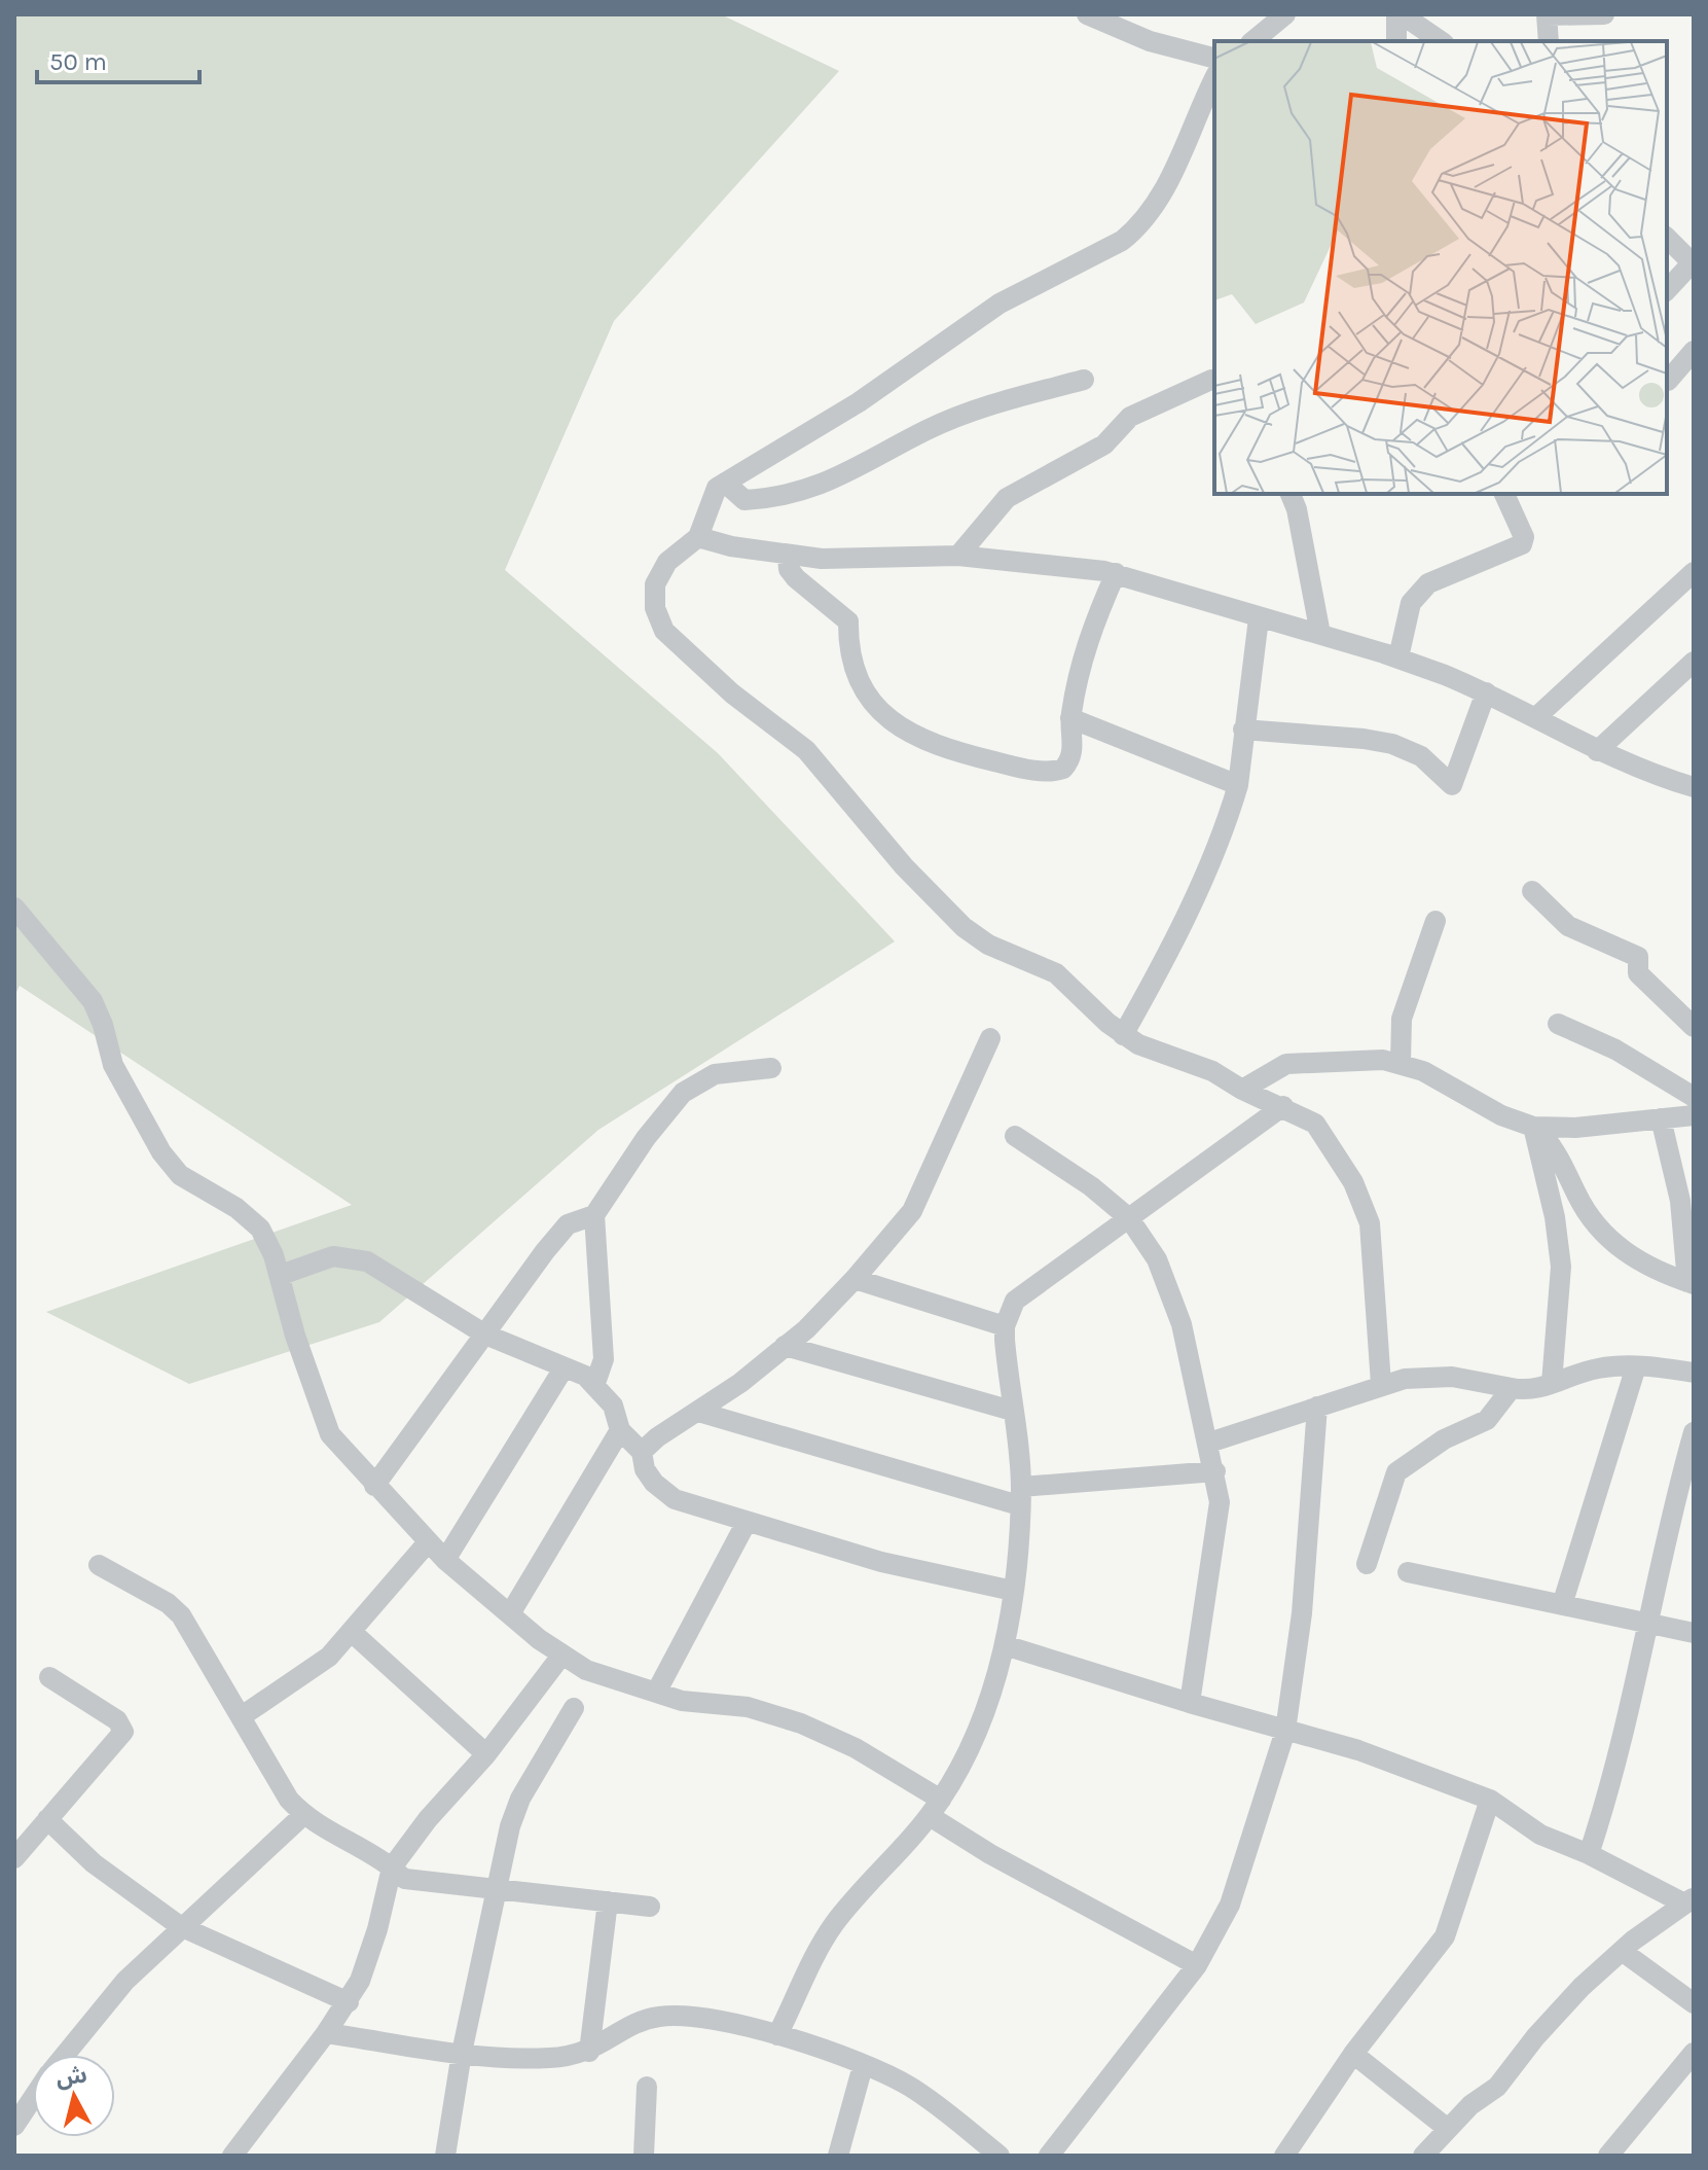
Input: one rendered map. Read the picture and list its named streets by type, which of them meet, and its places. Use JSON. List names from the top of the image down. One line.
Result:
{"scale_bar":"50 m","north":"top"}
